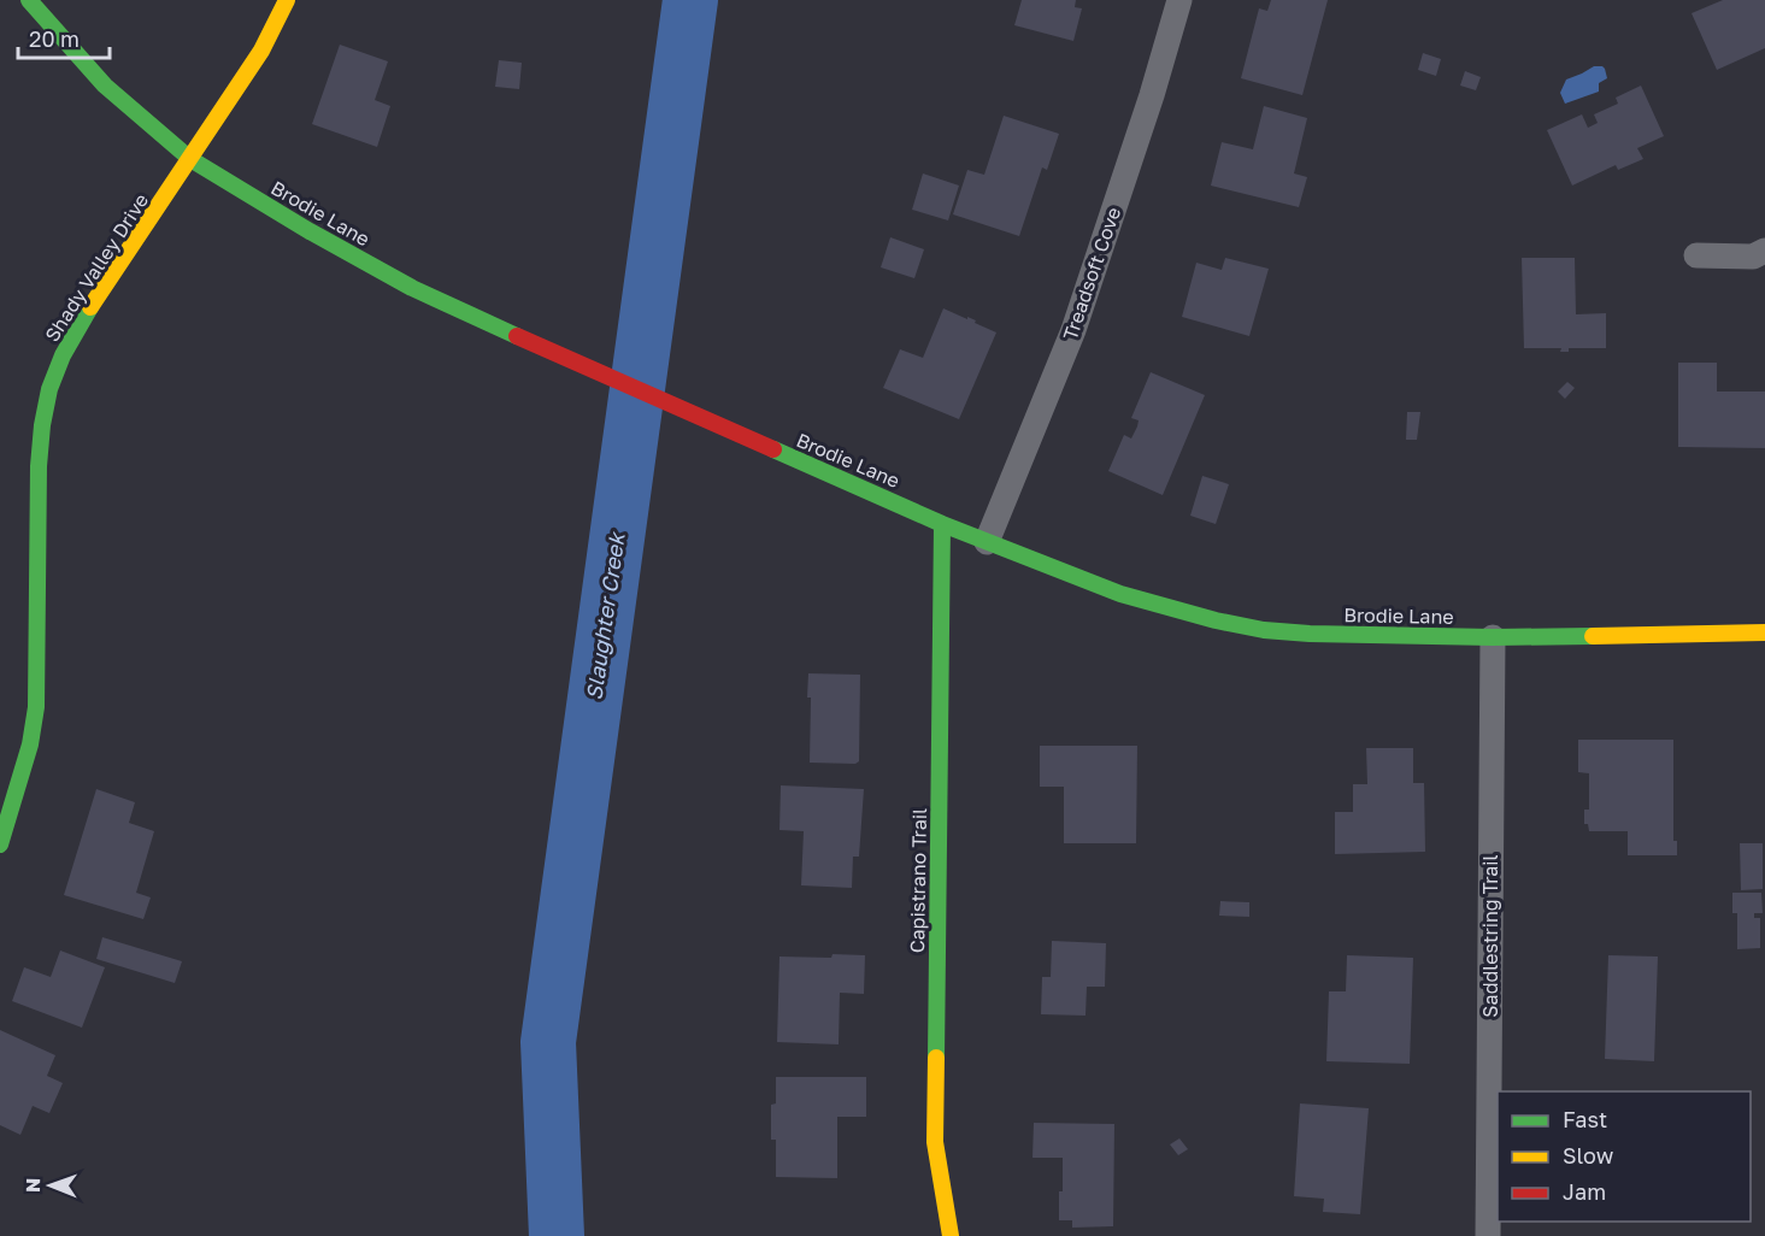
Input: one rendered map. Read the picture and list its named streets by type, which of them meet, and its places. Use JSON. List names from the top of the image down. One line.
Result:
{"streets":{"main road":["Brodie Lane","Shady Valley Drive","Capistrano Trail"],"street":["Treadsoft Cove","Saddlestring Trail"]},"crossings":[["Brodie Lane","Shady Valley Drive"],["Brodie Lane","Treadsoft Cove"],["Brodie Lane","Capistrano Trail"],["Brodie Lane","Saddlestring Trail"]],"water":["Slaughter Creek"],"legend":["Fast","Slow","Jam"],"scale_bar":"20 m","north":"left"}
